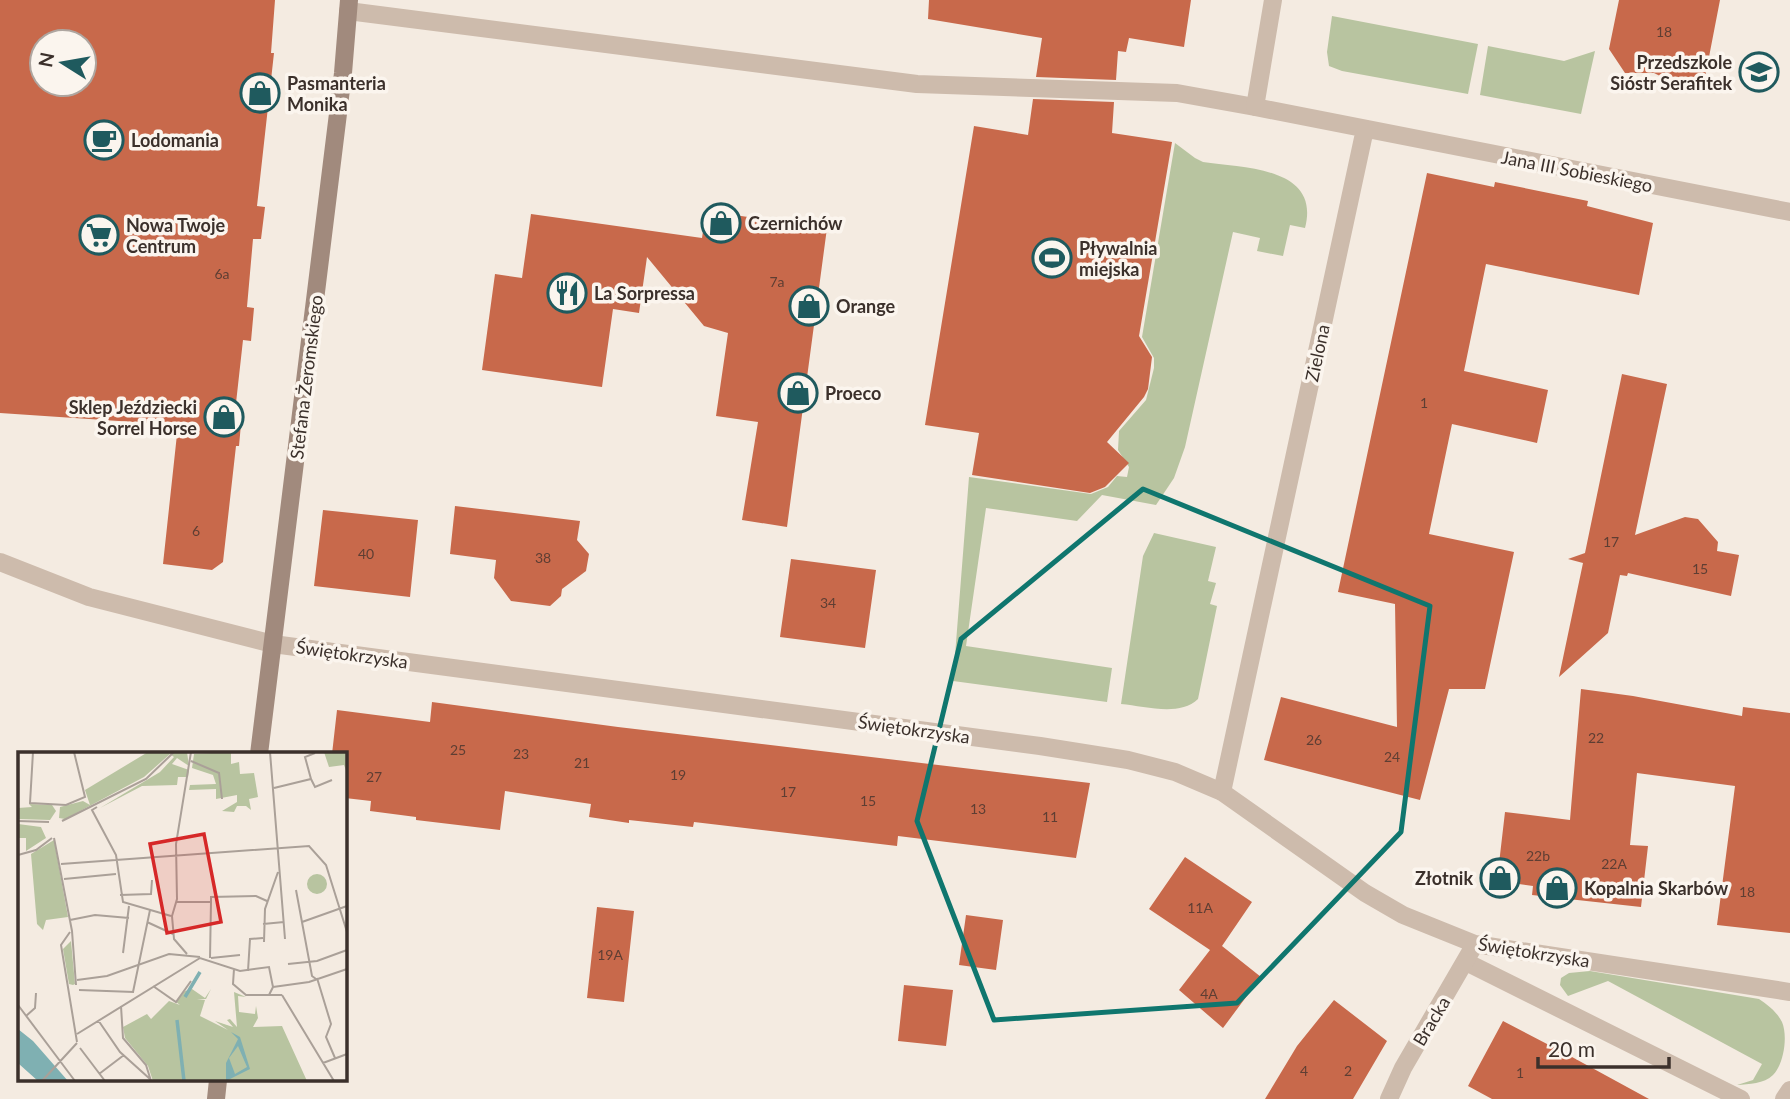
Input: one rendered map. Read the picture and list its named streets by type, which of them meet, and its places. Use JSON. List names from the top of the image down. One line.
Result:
{"streets":{"street":["Jana III Sobieskiego","Zielona","Stefana Żeromskiego","Świętokrzyska","Bracka"]},"crossings":[["Jana III Sobieskiego","Zielona"],["Zielona","Świętokrzyska"],["Stefana Żeromskiego","Świętokrzyska"],["Świętokrzyska","Bracka"]],"places":{"school or university":["Przedszkole Sióstr Serafitek"],"shop":["Pasmanteria Monika","Czernichów","Orange","Proeco","Sklep Jeździecki Sorrel Horse","Złotnik","Kopalnia Skarbów"],"cafe":["Lodomania"],"supermarket":["Nowa Twoje Centrum"],"sports":["Pływalnia miejska"],"restaurant":["La Sorpressa"]},"house_numbers":["18","6a","7a","1","6","17","40","38","15","34","22","26","25","23","24","21","19","27","17","15","13","11","22b","22A","18","11A","19A","4A","4","2","1"],"scale_bar":"20 m","north":"left"}
